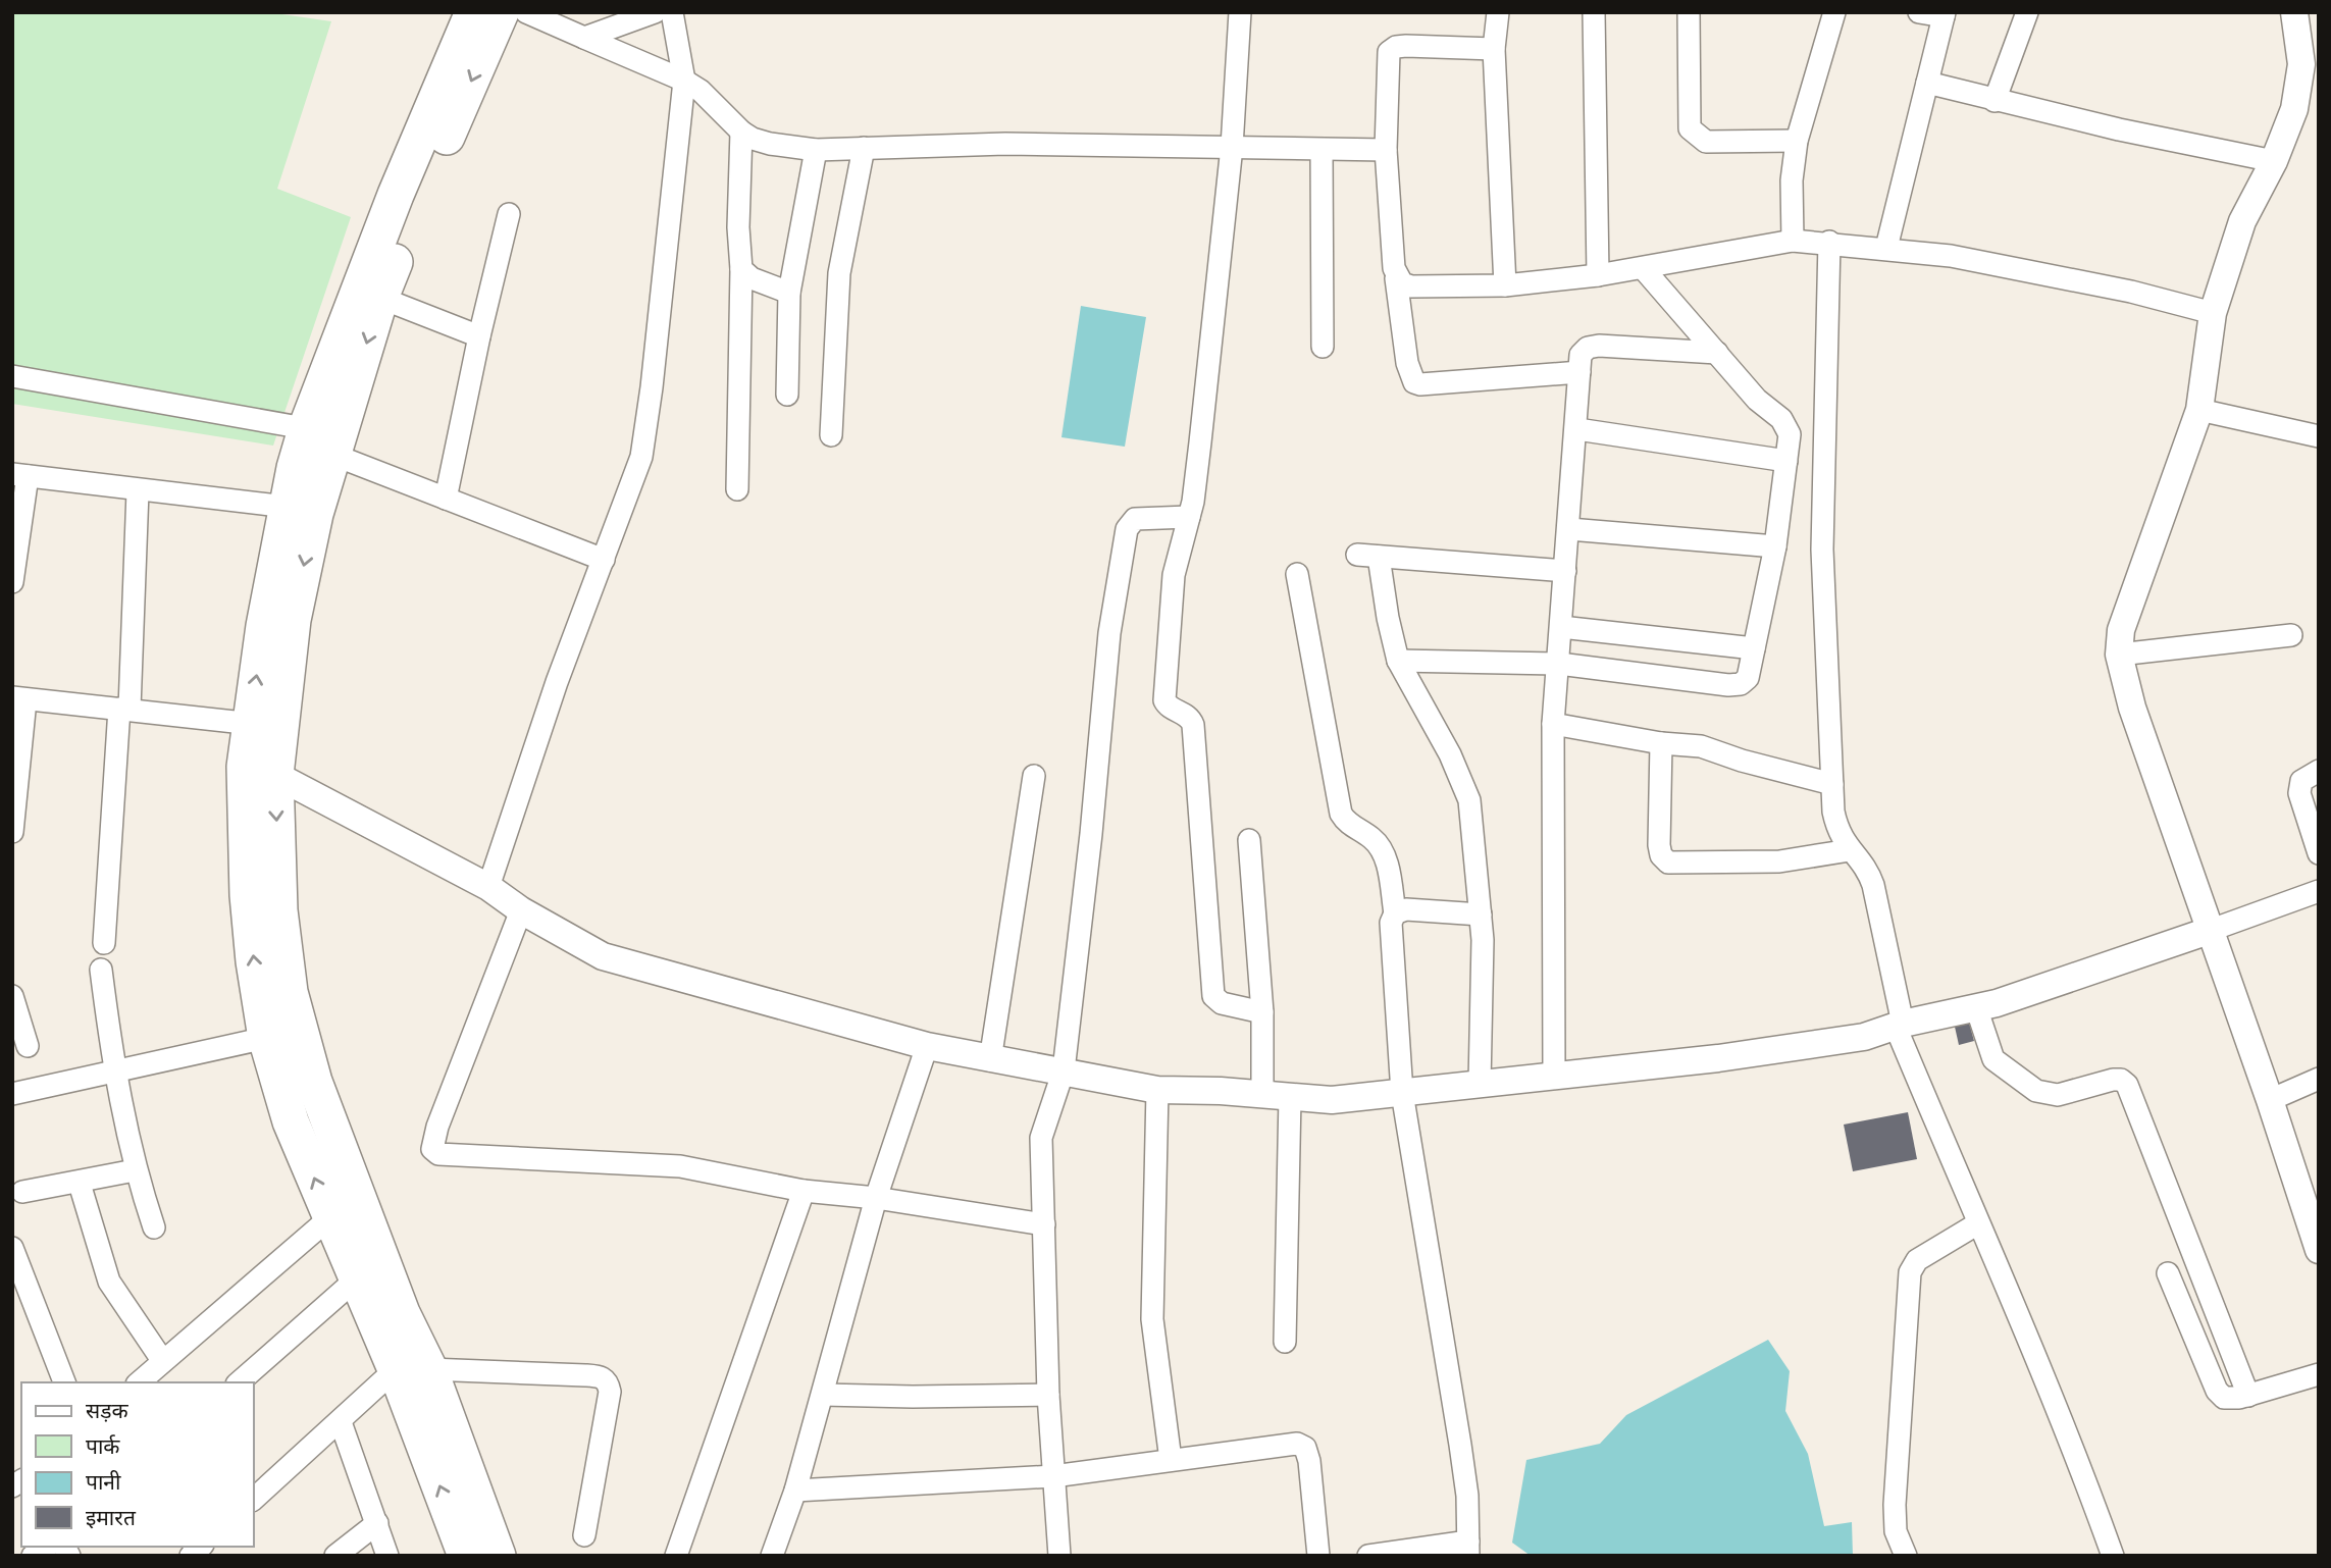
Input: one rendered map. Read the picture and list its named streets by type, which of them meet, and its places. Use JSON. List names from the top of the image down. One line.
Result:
{"legend":["सड़क","पार्क","पानी","इमारत"]}
